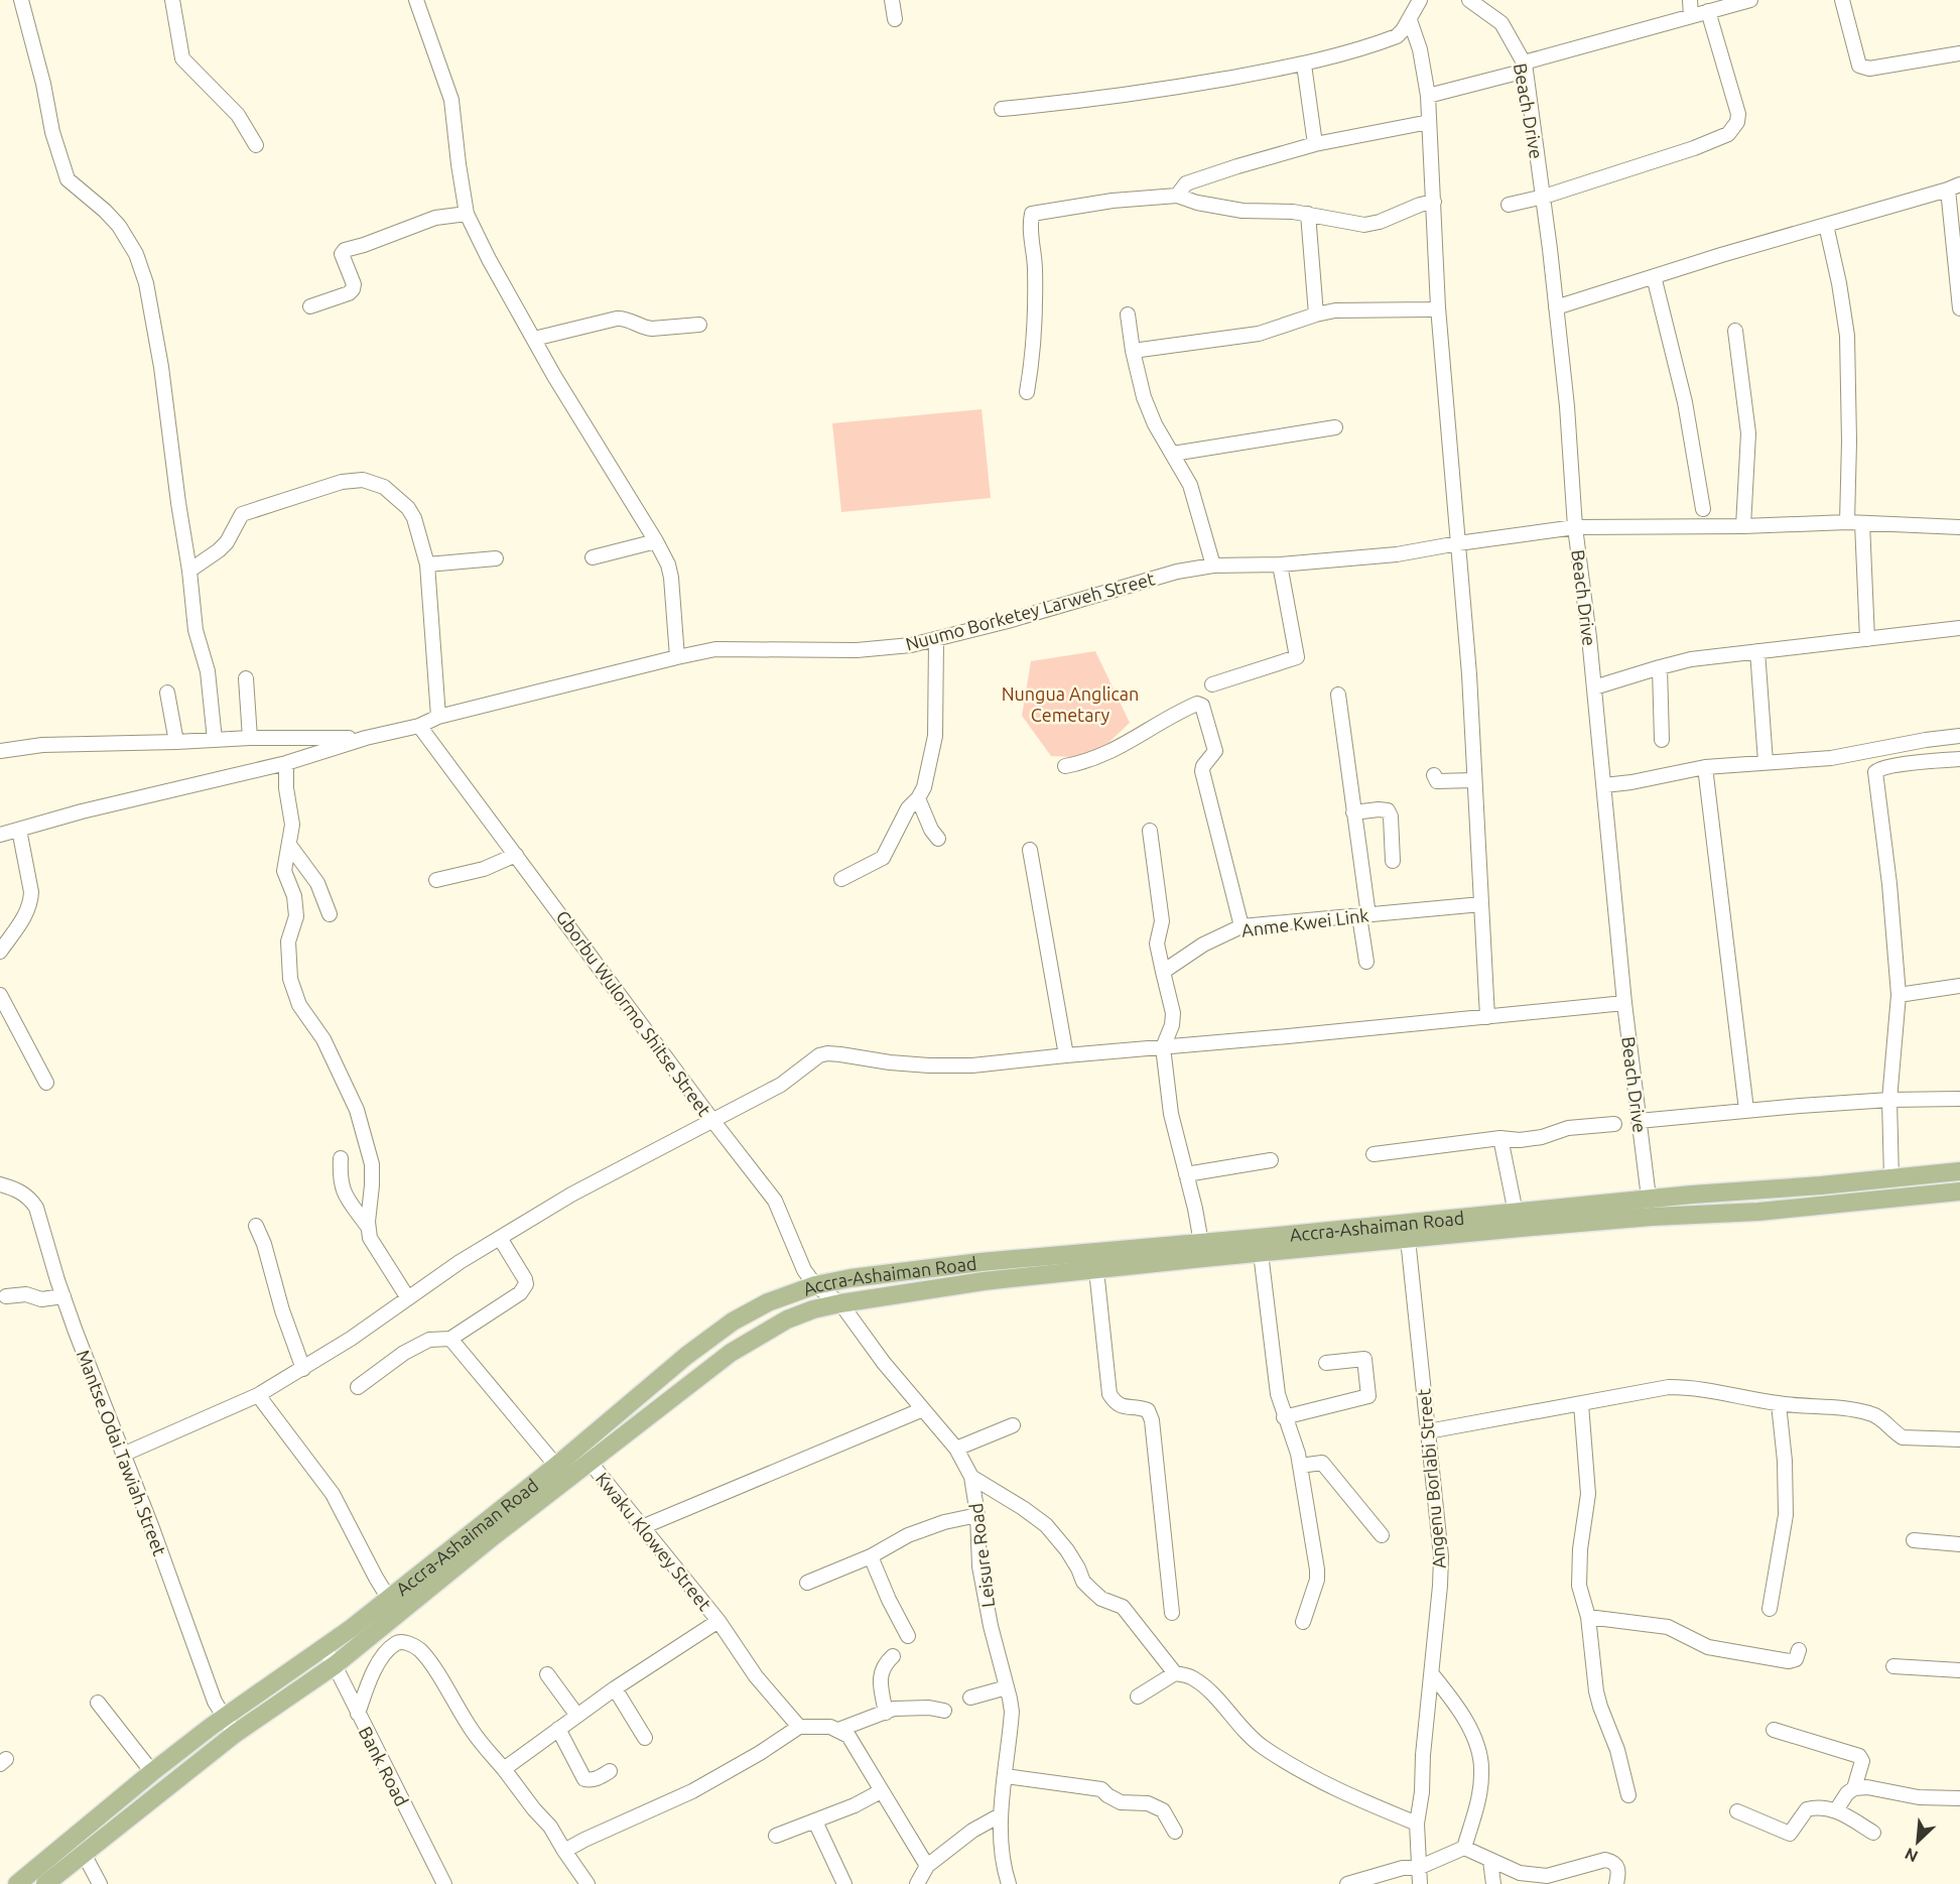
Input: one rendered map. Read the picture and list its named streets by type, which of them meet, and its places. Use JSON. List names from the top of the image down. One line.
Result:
{"streets":{"main road":["Accra-Ashaiman Road"],"street":["Beach Drive","Nuumo Borketey Larweh Street","Anme Kwei Link","Gborbu Wulormo Shitse Street","Mantse Odai Tawiah Street","Angenu Borlabi Street","Kwaku Klowey Street","Leisure Road","Bank Road"]},"crossings":[["Beach Drive","Nuumo Borketey Larweh Street"],["Beach Drive","Accra-Ashaiman Road"],["Nuumo Borketey Larweh Street","Gborbu Wulormo Shitse Street"],["Gborbu Wulormo Shitse Street","Accra-Ashaiman Road"],["Gborbu Wulormo Shitse Street","Leisure Road"],["Accra-Ashaiman Road","Mantse Odai Tawiah Street"],["Accra-Ashaiman Road","Angenu Borlabi Street"],["Accra-Ashaiman Road","Kwaku Klowey Street"],["Accra-Ashaiman Road","Leisure Road"],["Accra-Ashaiman Road","Bank Road"]],"parks":["Nungua Anglican Cemetary"],"north":"bottom left"}
